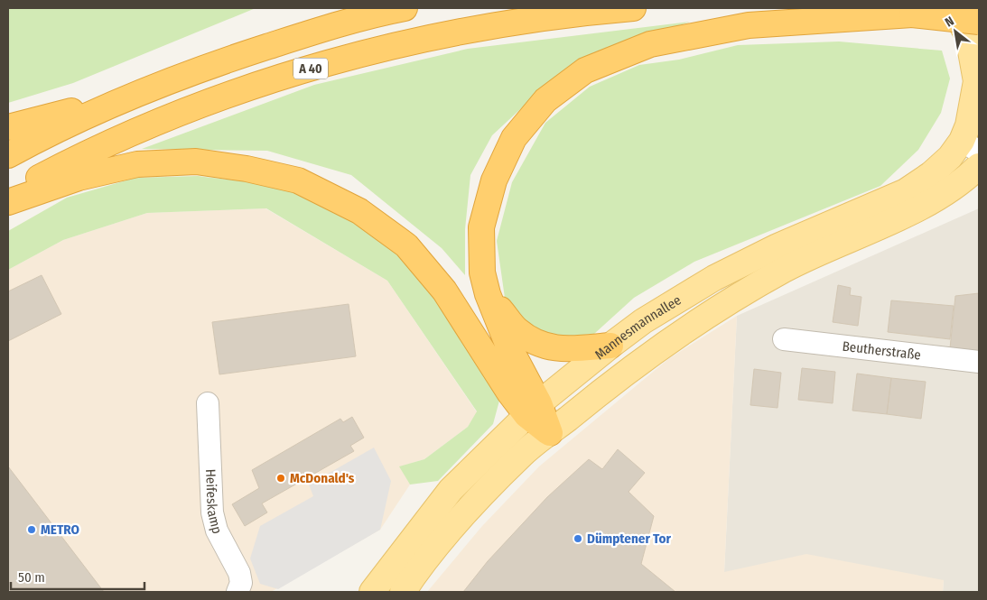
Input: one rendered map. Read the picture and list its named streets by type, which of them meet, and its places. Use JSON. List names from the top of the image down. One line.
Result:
{"streets":{"highway":["A 40"],"main road":["Mannesmannallee"],"street":["Beutherstraße","Heifeskamp"]},"places":["McDonald's","METRO","Dümptener Tor"],"scale_bar":"50 m","north":"top left"}
